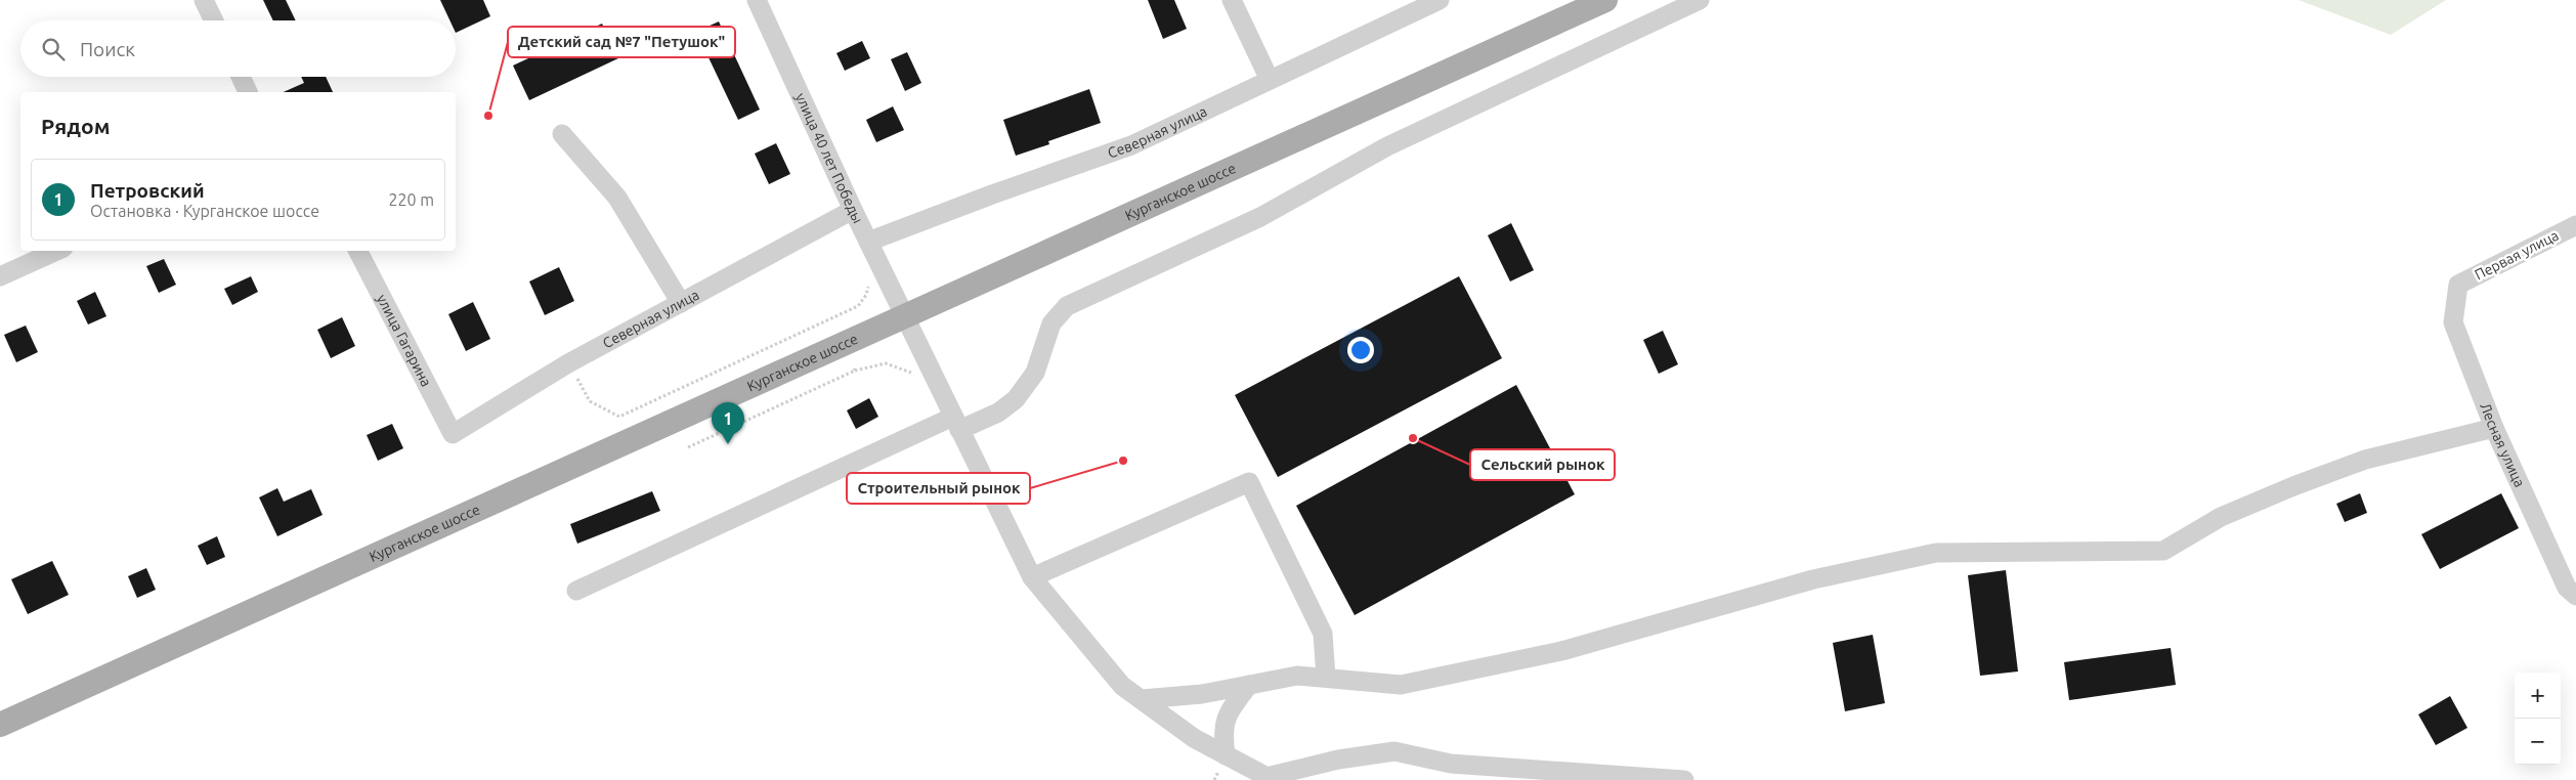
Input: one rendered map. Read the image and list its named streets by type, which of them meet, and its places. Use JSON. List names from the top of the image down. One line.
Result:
{"streets":{"main road":["Курганское шоссе"],"street":["Северная улица","улица 40 лет Победы","Первая улица","улица Гагарина","Лесная улица"]},"crossings":[["Северная улица","улица 40 лет Победы"],["Северная улица","улица Гагарина"],["улица 40 лет Победы","Курганское шоссе"],["Первая улица","Лесная улица"]],"places":["Детский сад №7 \"Петушок\"","Сельский рынок","Строительный рынок"],"page":{"search":"Поиск","heading":"Рядом","list":[{"mark":"1","name":"Петровский","note":"Остановка · Курганское шоссе","value":"220 m"}],"pins":"1","map_buttons":["+","−"]}}
